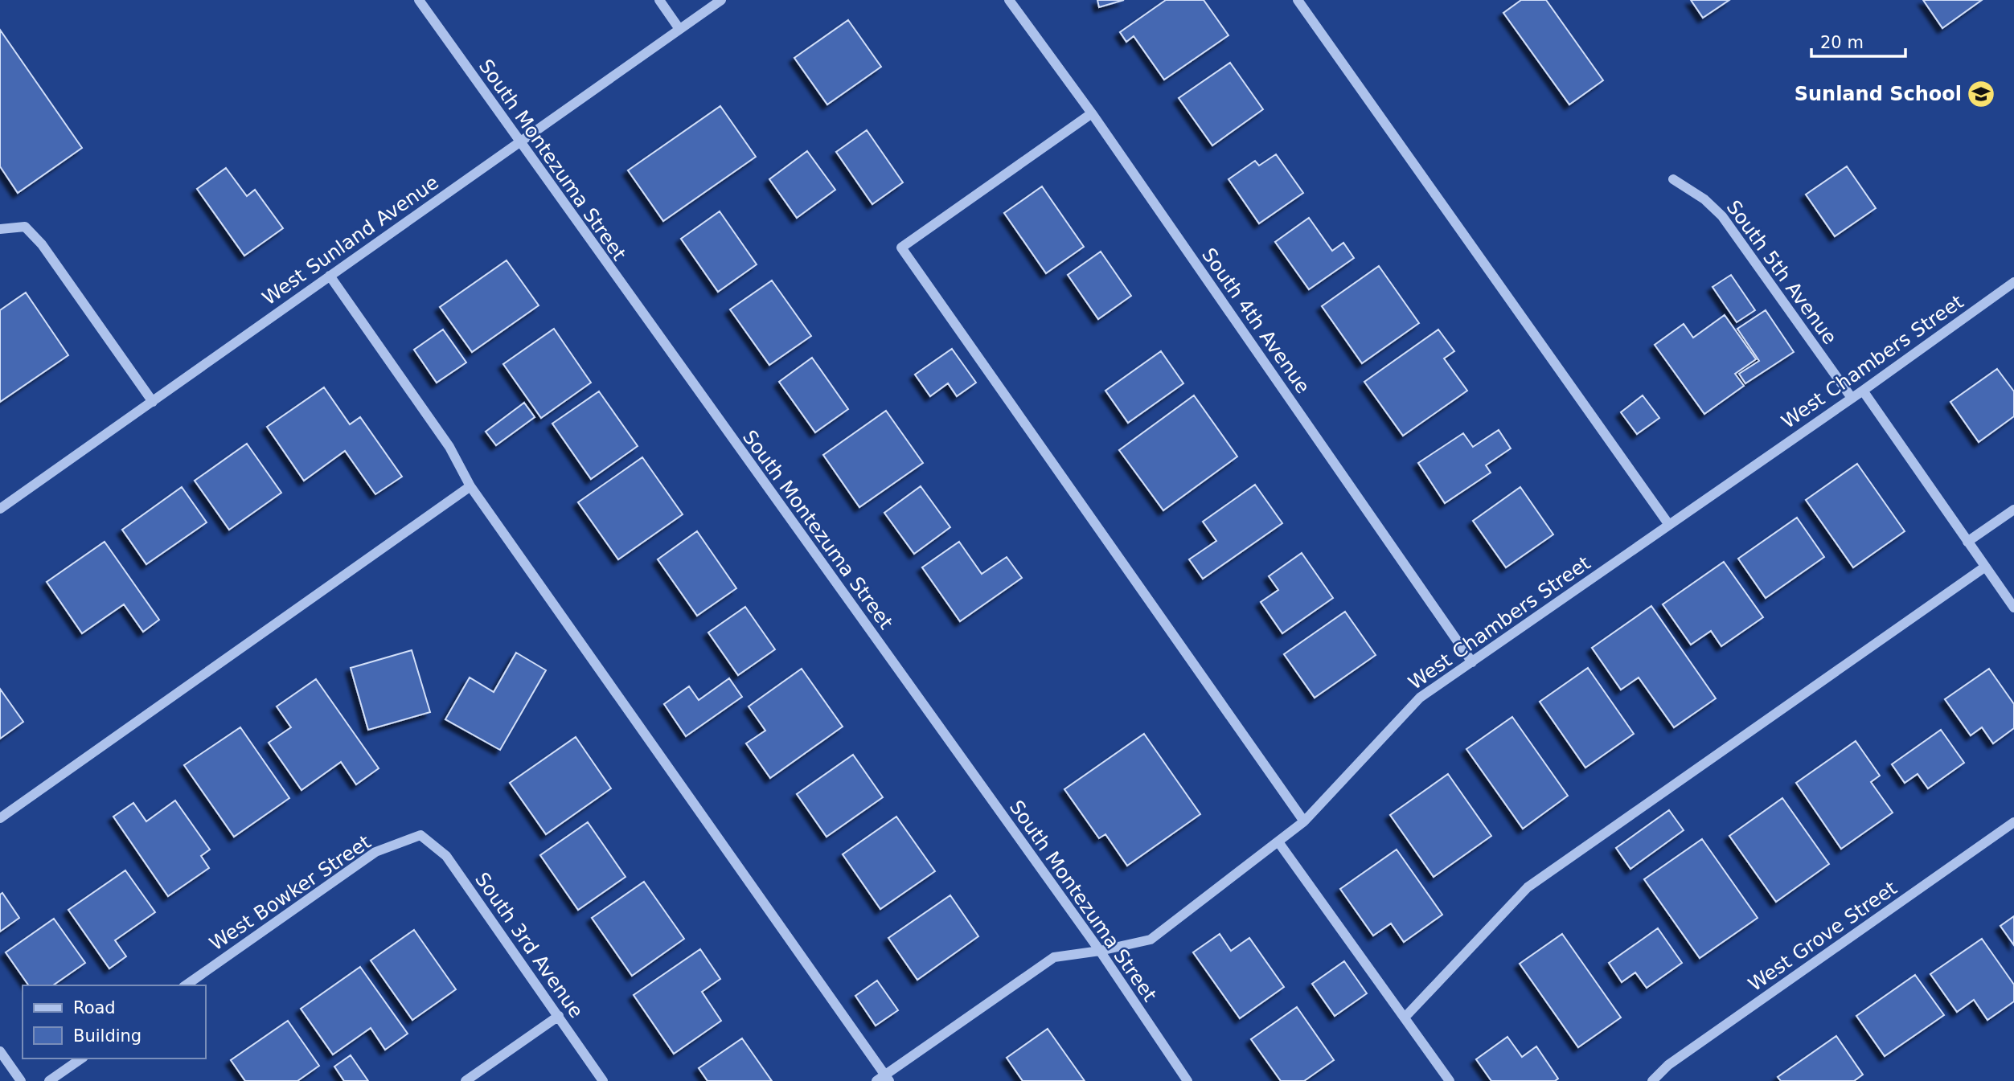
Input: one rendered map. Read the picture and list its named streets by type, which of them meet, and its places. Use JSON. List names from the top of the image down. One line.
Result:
{"streets":{"street":["South Montezuma Street","West Sunland Avenue","South 5th Avenue","South 4th Avenue","West Chambers Street","West Bowker Street","West Grove Street","South 3rd Avenue"]},"crossings":[["South Montezuma Street","West Sunland Avenue"],["South Montezuma Street","West Chambers Street"],["South 5th Avenue","West Chambers Street"],["South 4th Avenue","West Chambers Street"],["West Bowker Street","South 3rd Avenue"]],"places":{"school or university":["Sunland School"]},"legend":["Road","Building"],"scale_bar":"20 m"}
